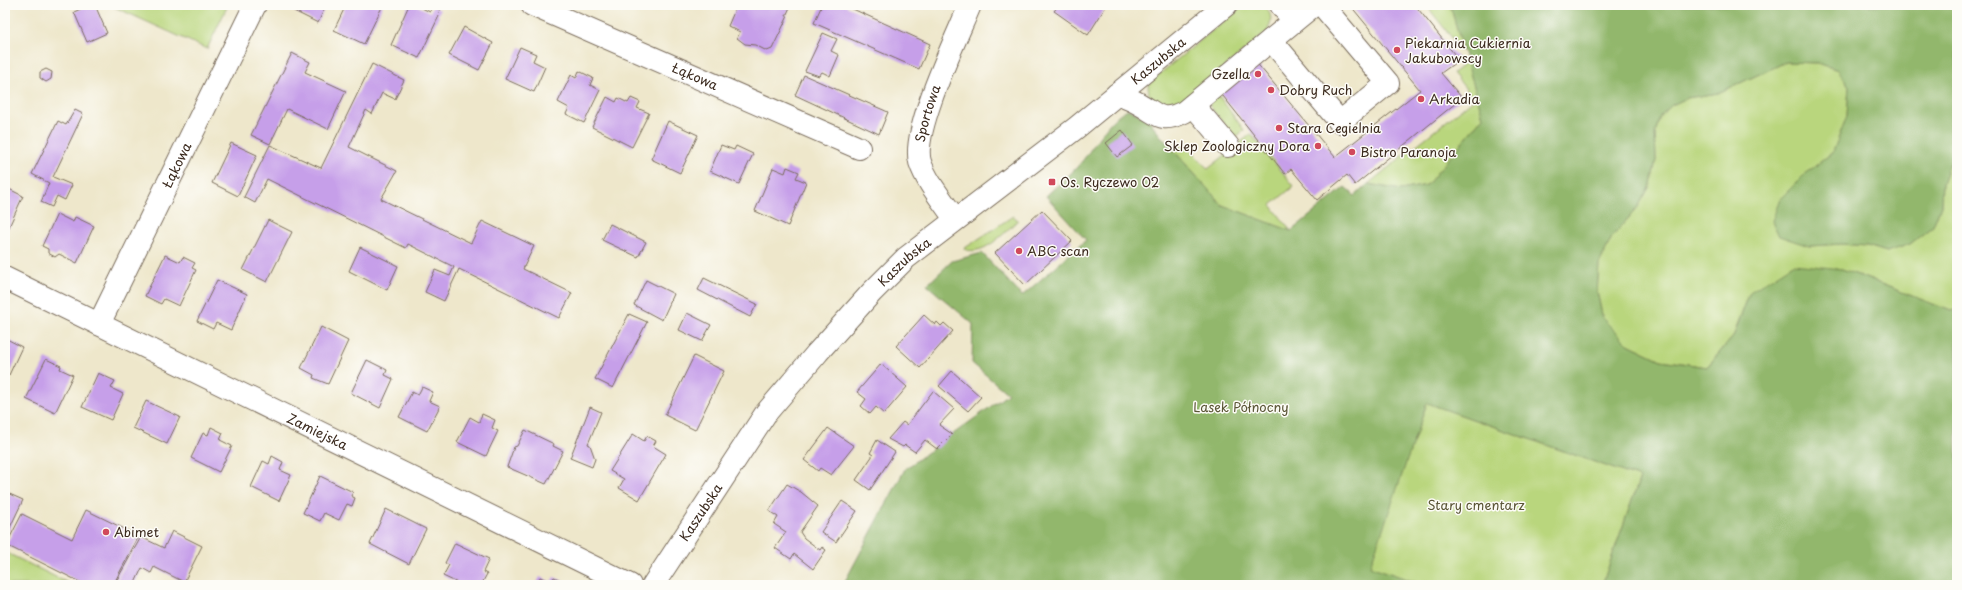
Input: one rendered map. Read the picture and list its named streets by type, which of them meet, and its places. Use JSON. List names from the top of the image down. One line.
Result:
{"streets":{"street":["Kaszubska","Łąkowa","Sportowa","Zamiejska"]},"crossings":[["Kaszubska","Sportowa"],["Łąkowa","Zamiejska"]],"parks":["Lasek Północny","Stary cmentarz"],"places":{"other":["Piekarnia Cukiernia Jakubowscy","Gzella","Dobry Ruch","Arkadia","Stara Cegielnia","Sklep Zoologiczny Dora","Bistro Paranoja","ABC scan","Abimet"],"transit":["Os. Ryczewo 02"]}}
